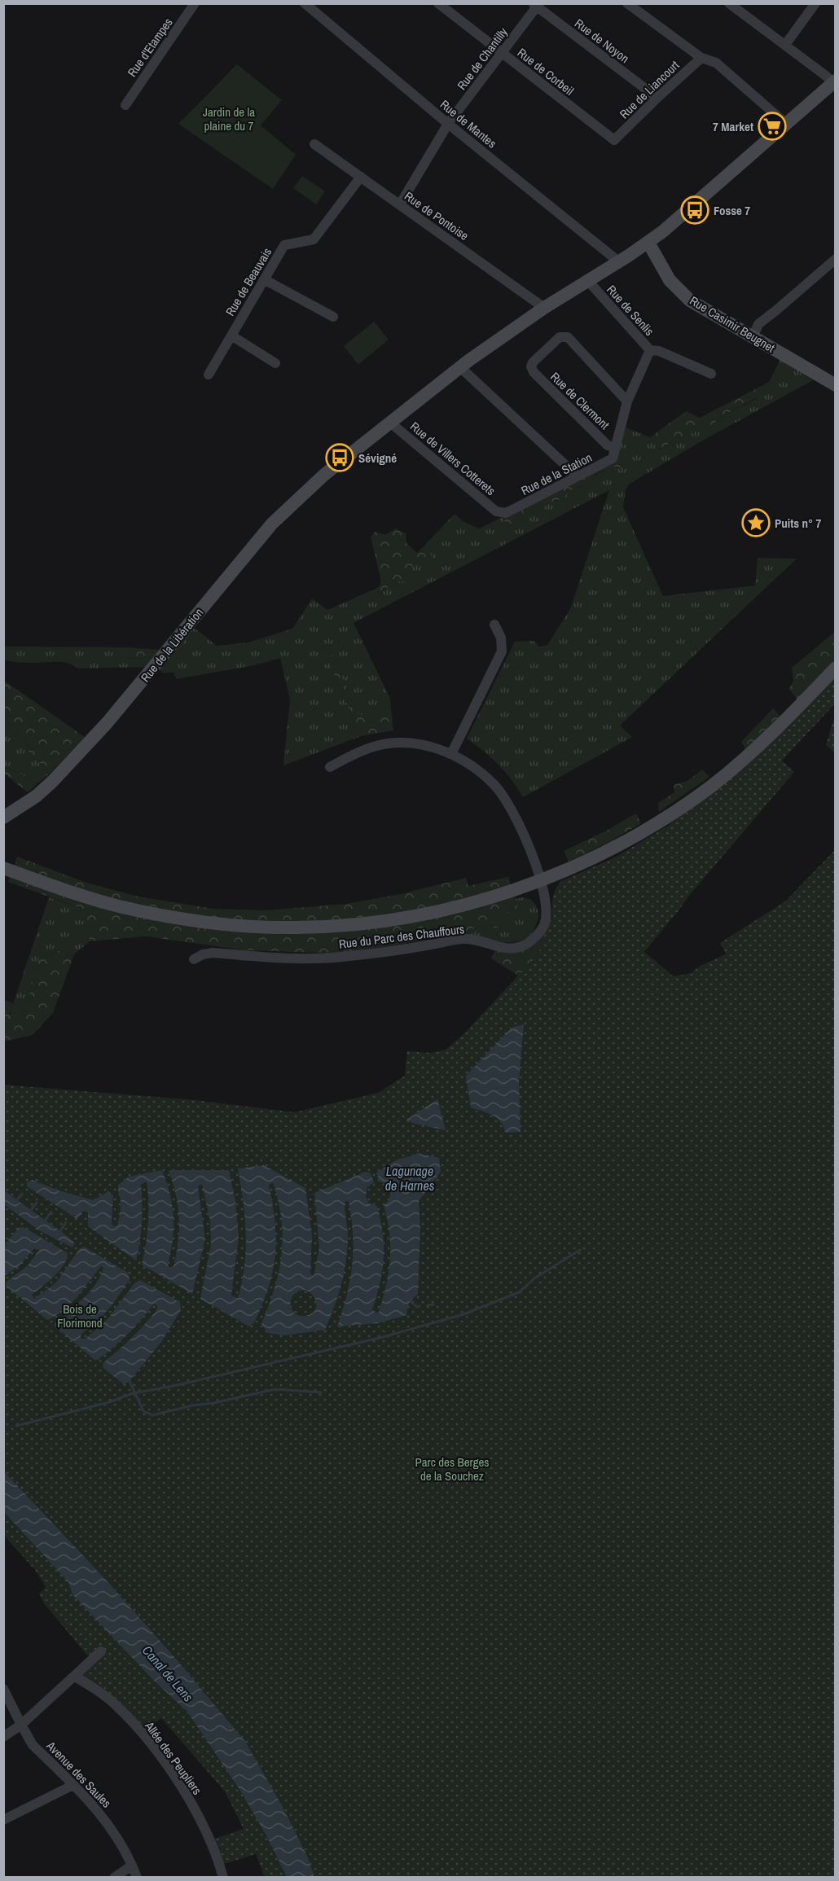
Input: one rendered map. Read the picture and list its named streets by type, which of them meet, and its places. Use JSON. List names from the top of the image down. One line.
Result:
{"streets":{"main road":["Rue Casimir Beugnet","Rue de la Libération"],"street":["Rue de Noyon","Rue d'Etampes","Rue de Chantilly","Rue de Corbeil","Rue de Liancourt","Rue de Mantes","Rue de Pontoise","Rue de Beauvais","Rue de Senlis","Rue de Clermont","Rue de Villers Cotterets","Rue de la Station","Rue du Parc des Chauffours","Allée des Peupliers","Avenue des Saules"]},"crossings":[["Rue de Noyon","Rue de Chantilly"],["Rue de Noyon","Rue de Liancourt"],["Rue de Chantilly","Rue de Corbeil"],["Rue de Chantilly","Rue de Mantes"],["Rue de Chantilly","Rue de Pontoise"],["Rue de Corbeil","Rue de Liancourt"],["Rue de Mantes","Rue de la Libération"],["Rue de Pontoise","Rue de Beauvais"],["Rue de Pontoise","Rue de la Libération"],["Rue de Senlis","Rue de la Libération"],["Rue Casimir Beugnet","Rue de la Libération"],["Rue de Clermont","Rue de la Station"],["Rue de Villers Cotterets","Rue de la Station"],["Rue de Villers Cotterets","Rue de la Libération"]],"water":["Lagunage de Harnes","Canal de Lens"],"parks":["Jardin de la plaine du 7","Bois de Florimond","Parc des Berges de la Souchez"],"places":{"supermarket":["7 Market"],"bus stop":["Fosse 7","Sévigné"],"place":["Puits n° 7"]}}
